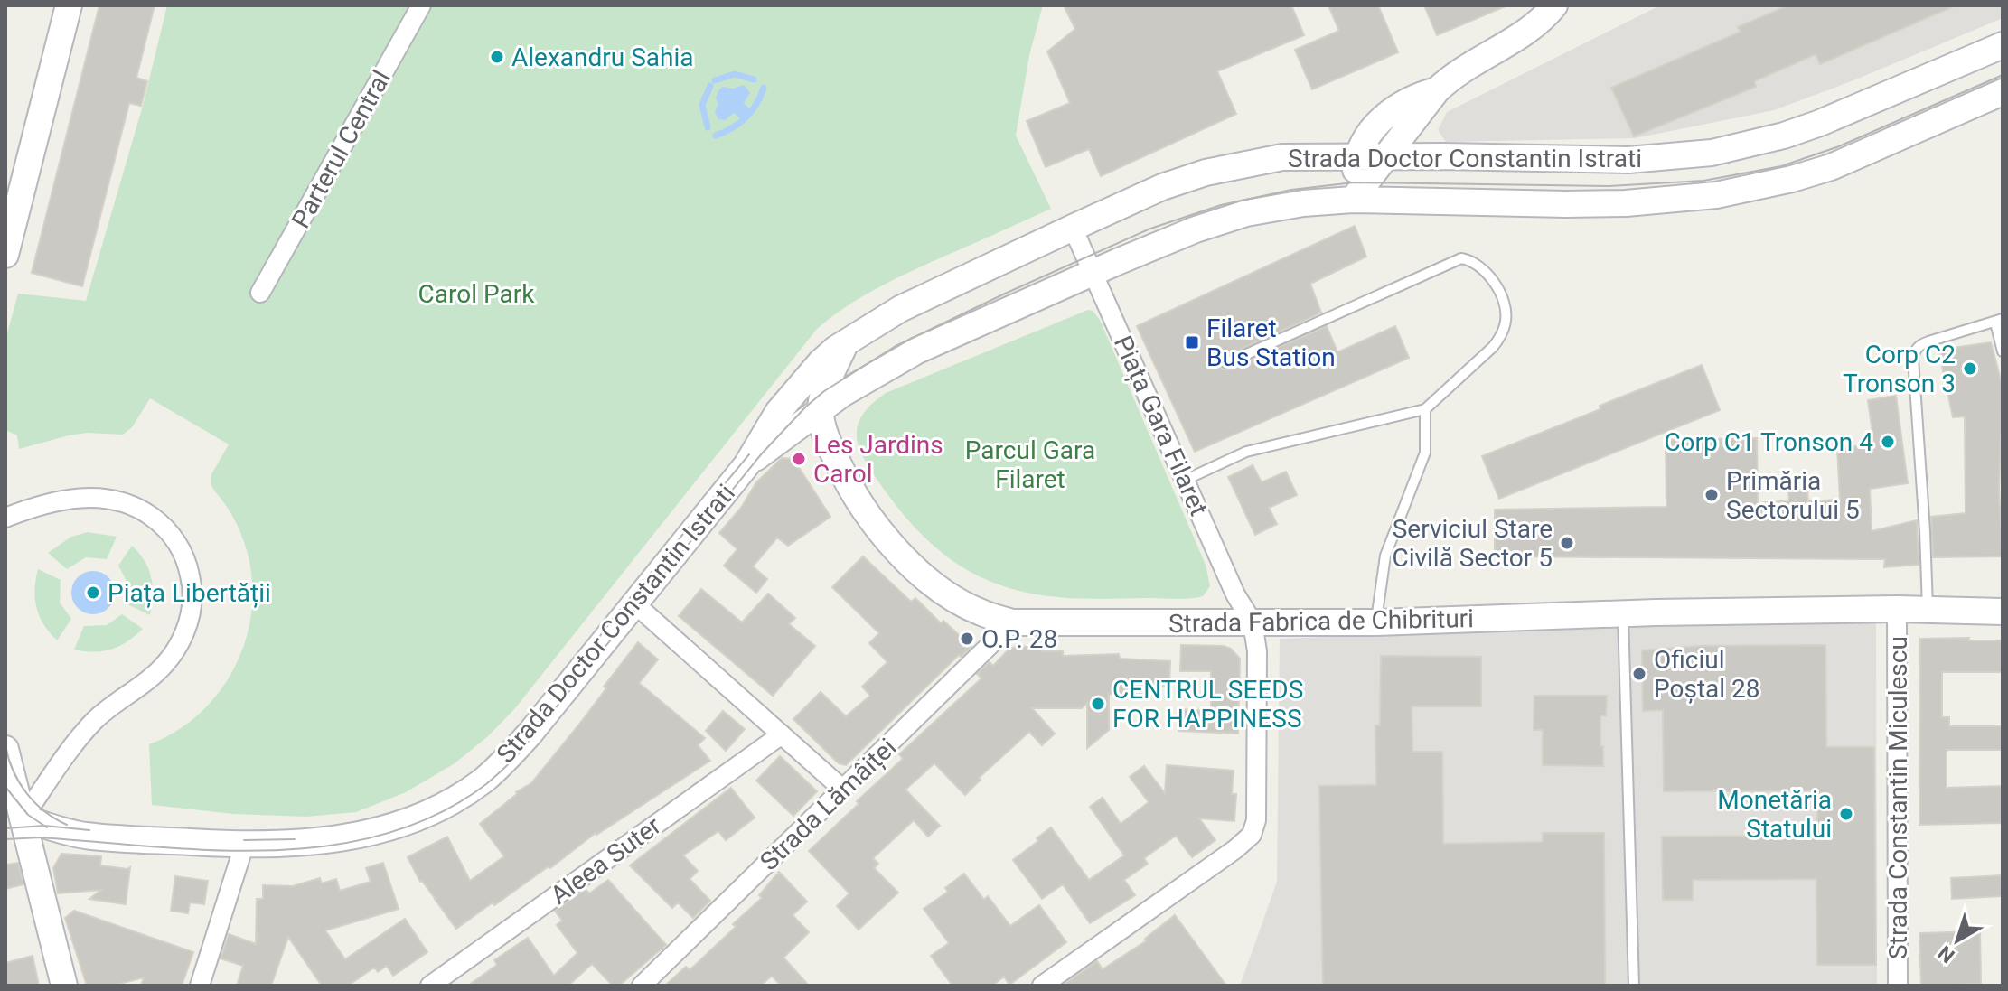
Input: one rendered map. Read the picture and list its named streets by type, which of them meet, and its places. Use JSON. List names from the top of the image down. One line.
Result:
{"streets":{"main road":["Strada Doctor Constantin Istrati","Strada Fabrica de Chibrituri"],"street":["Parterul Central","Piața Gara Filaret","Strada Constantin Miculescu","Strada Lămâiței","Aleea Suter"]},"crossings":[["Strada Doctor Constantin Istrati","Piața Gara Filaret"],["Strada Doctor Constantin Istrati","Strada Fabrica de Chibrituri"],["Piața Gara Filaret","Strada Fabrica de Chibrituri"],["Strada Fabrica de Chibrituri","Strada Constantin Miculescu"],["Strada Fabrica de Chibrituri","Strada Lămâiței"]],"parks":["Carol Park","Parcul Gara Filaret"],"places":{"other":["Alexandru Sahia","Corp C2 Tronson 3","Corp C1 Tronson 4","Les Jardins Carol","Primăria Sectorului 5","Serviciul Stare Civilă Sector 5","Piața Libertății","O.P. 28","Oficiul Poștal 28","CENTRUL SEEDS FOR HAPPINESS","Monetăria Statului"],"transit":["Filaret Bus Station"]},"north":"bottom left"}
